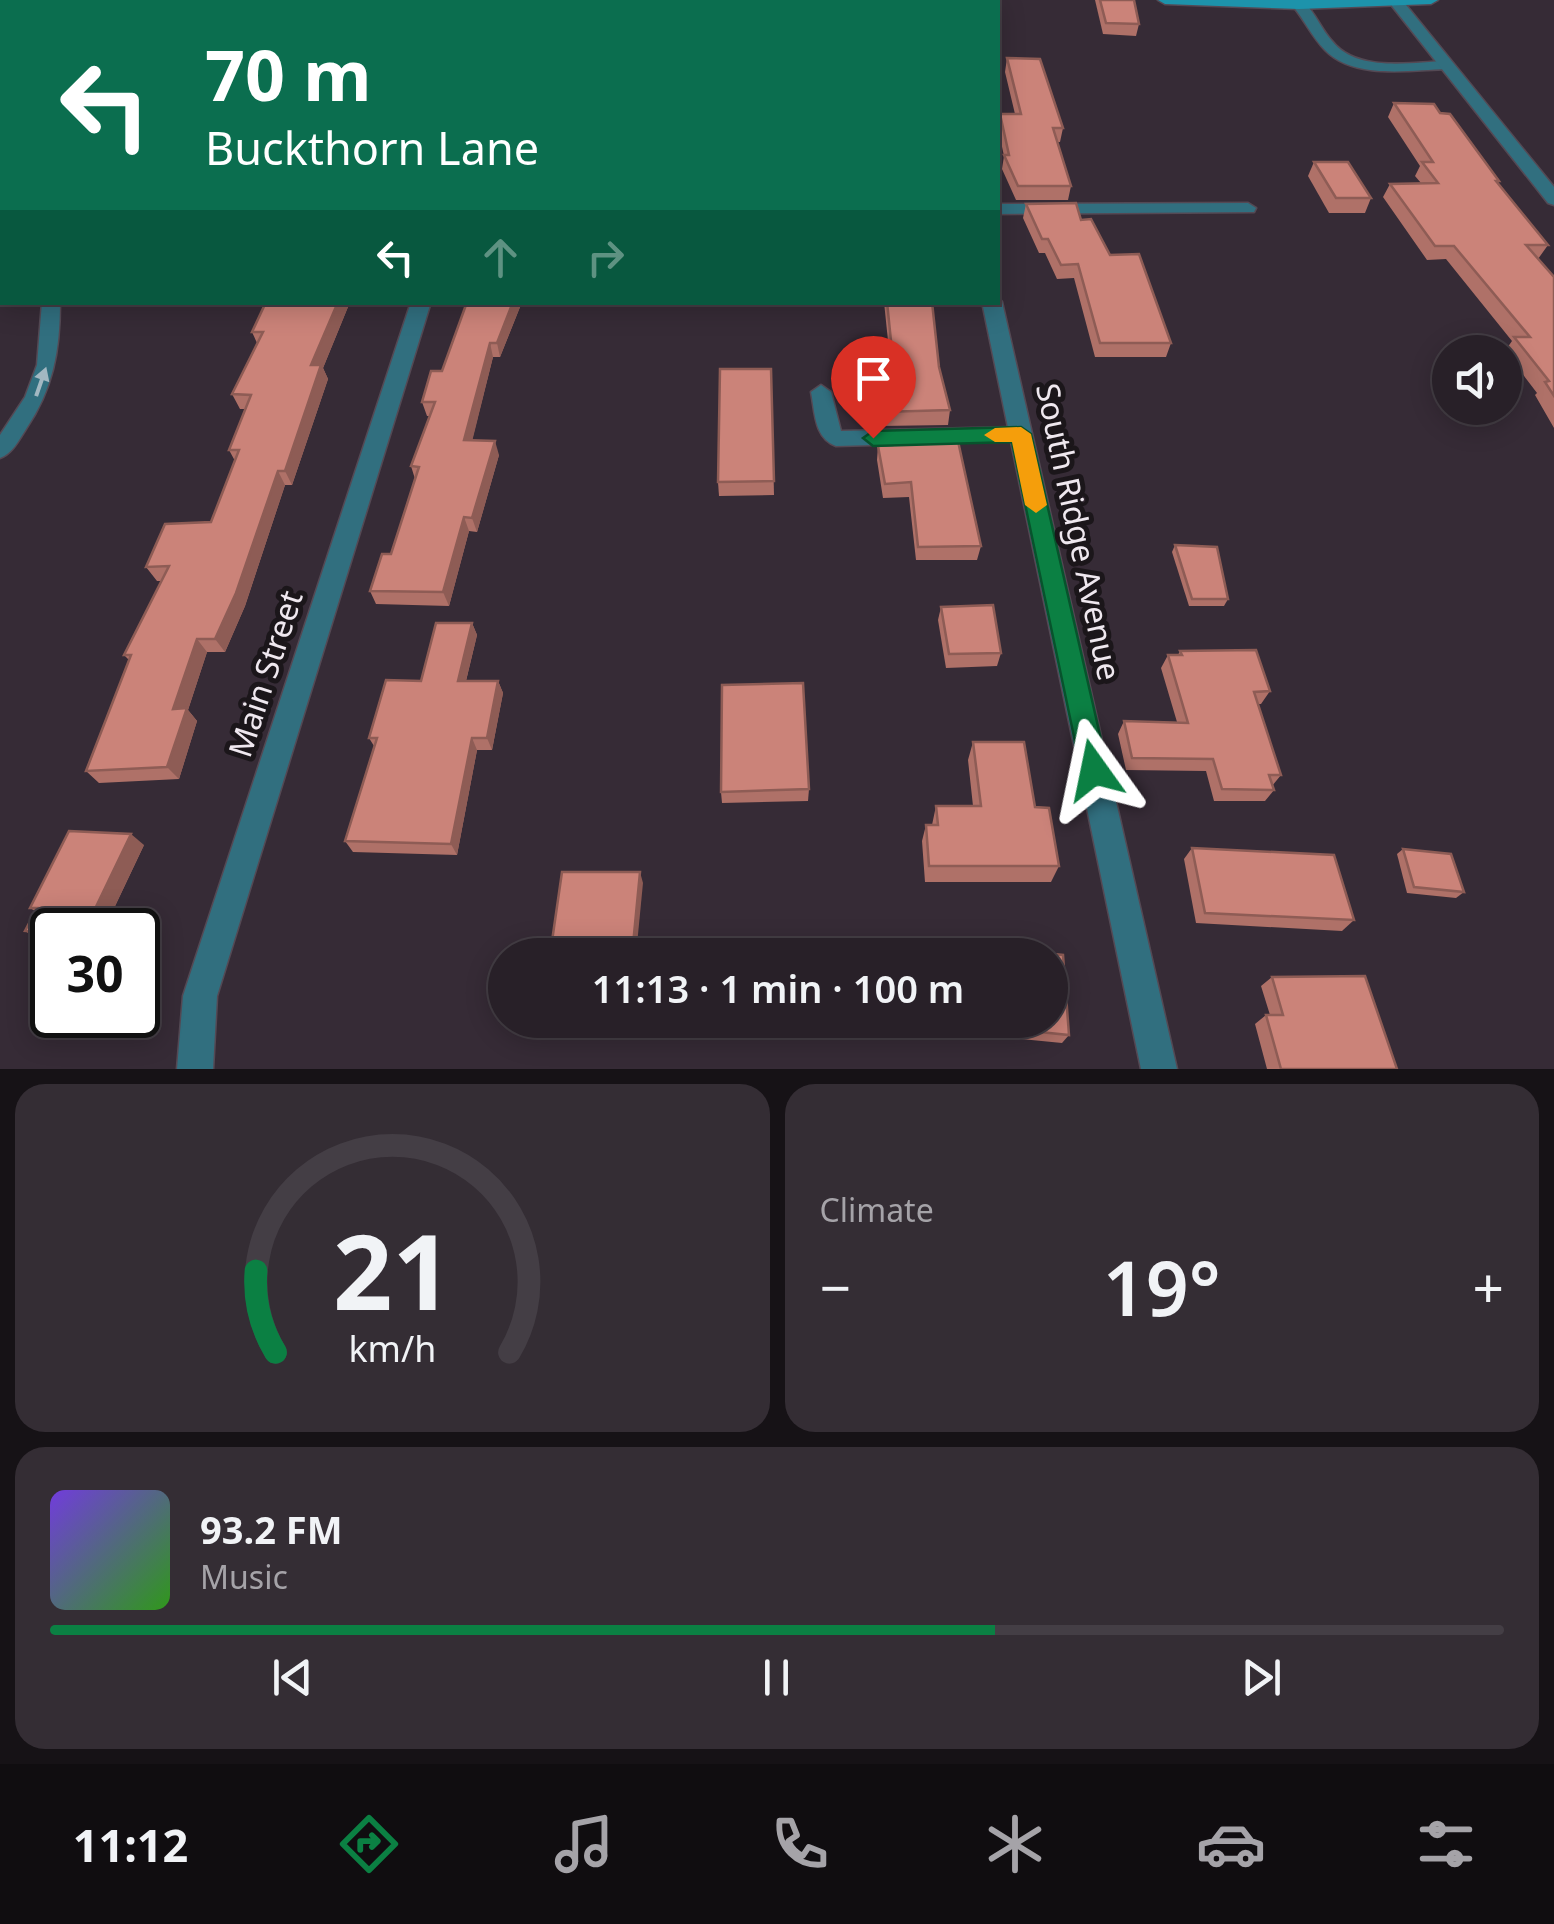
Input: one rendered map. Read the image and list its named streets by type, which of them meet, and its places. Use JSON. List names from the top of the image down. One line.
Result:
{"streets":{"street":["South Ridge Avenue","Main Street"]},"page":{"turn":["70 m","Buckthorn Lane"],"limit":"30","trip":"11:13 · 1 min · 100 m","tile":"Climate","heat":["−","19°","+"],"song":["93.2 FM","Music"],"tabs":"11:12","gauge":["21","km/h"]}}
